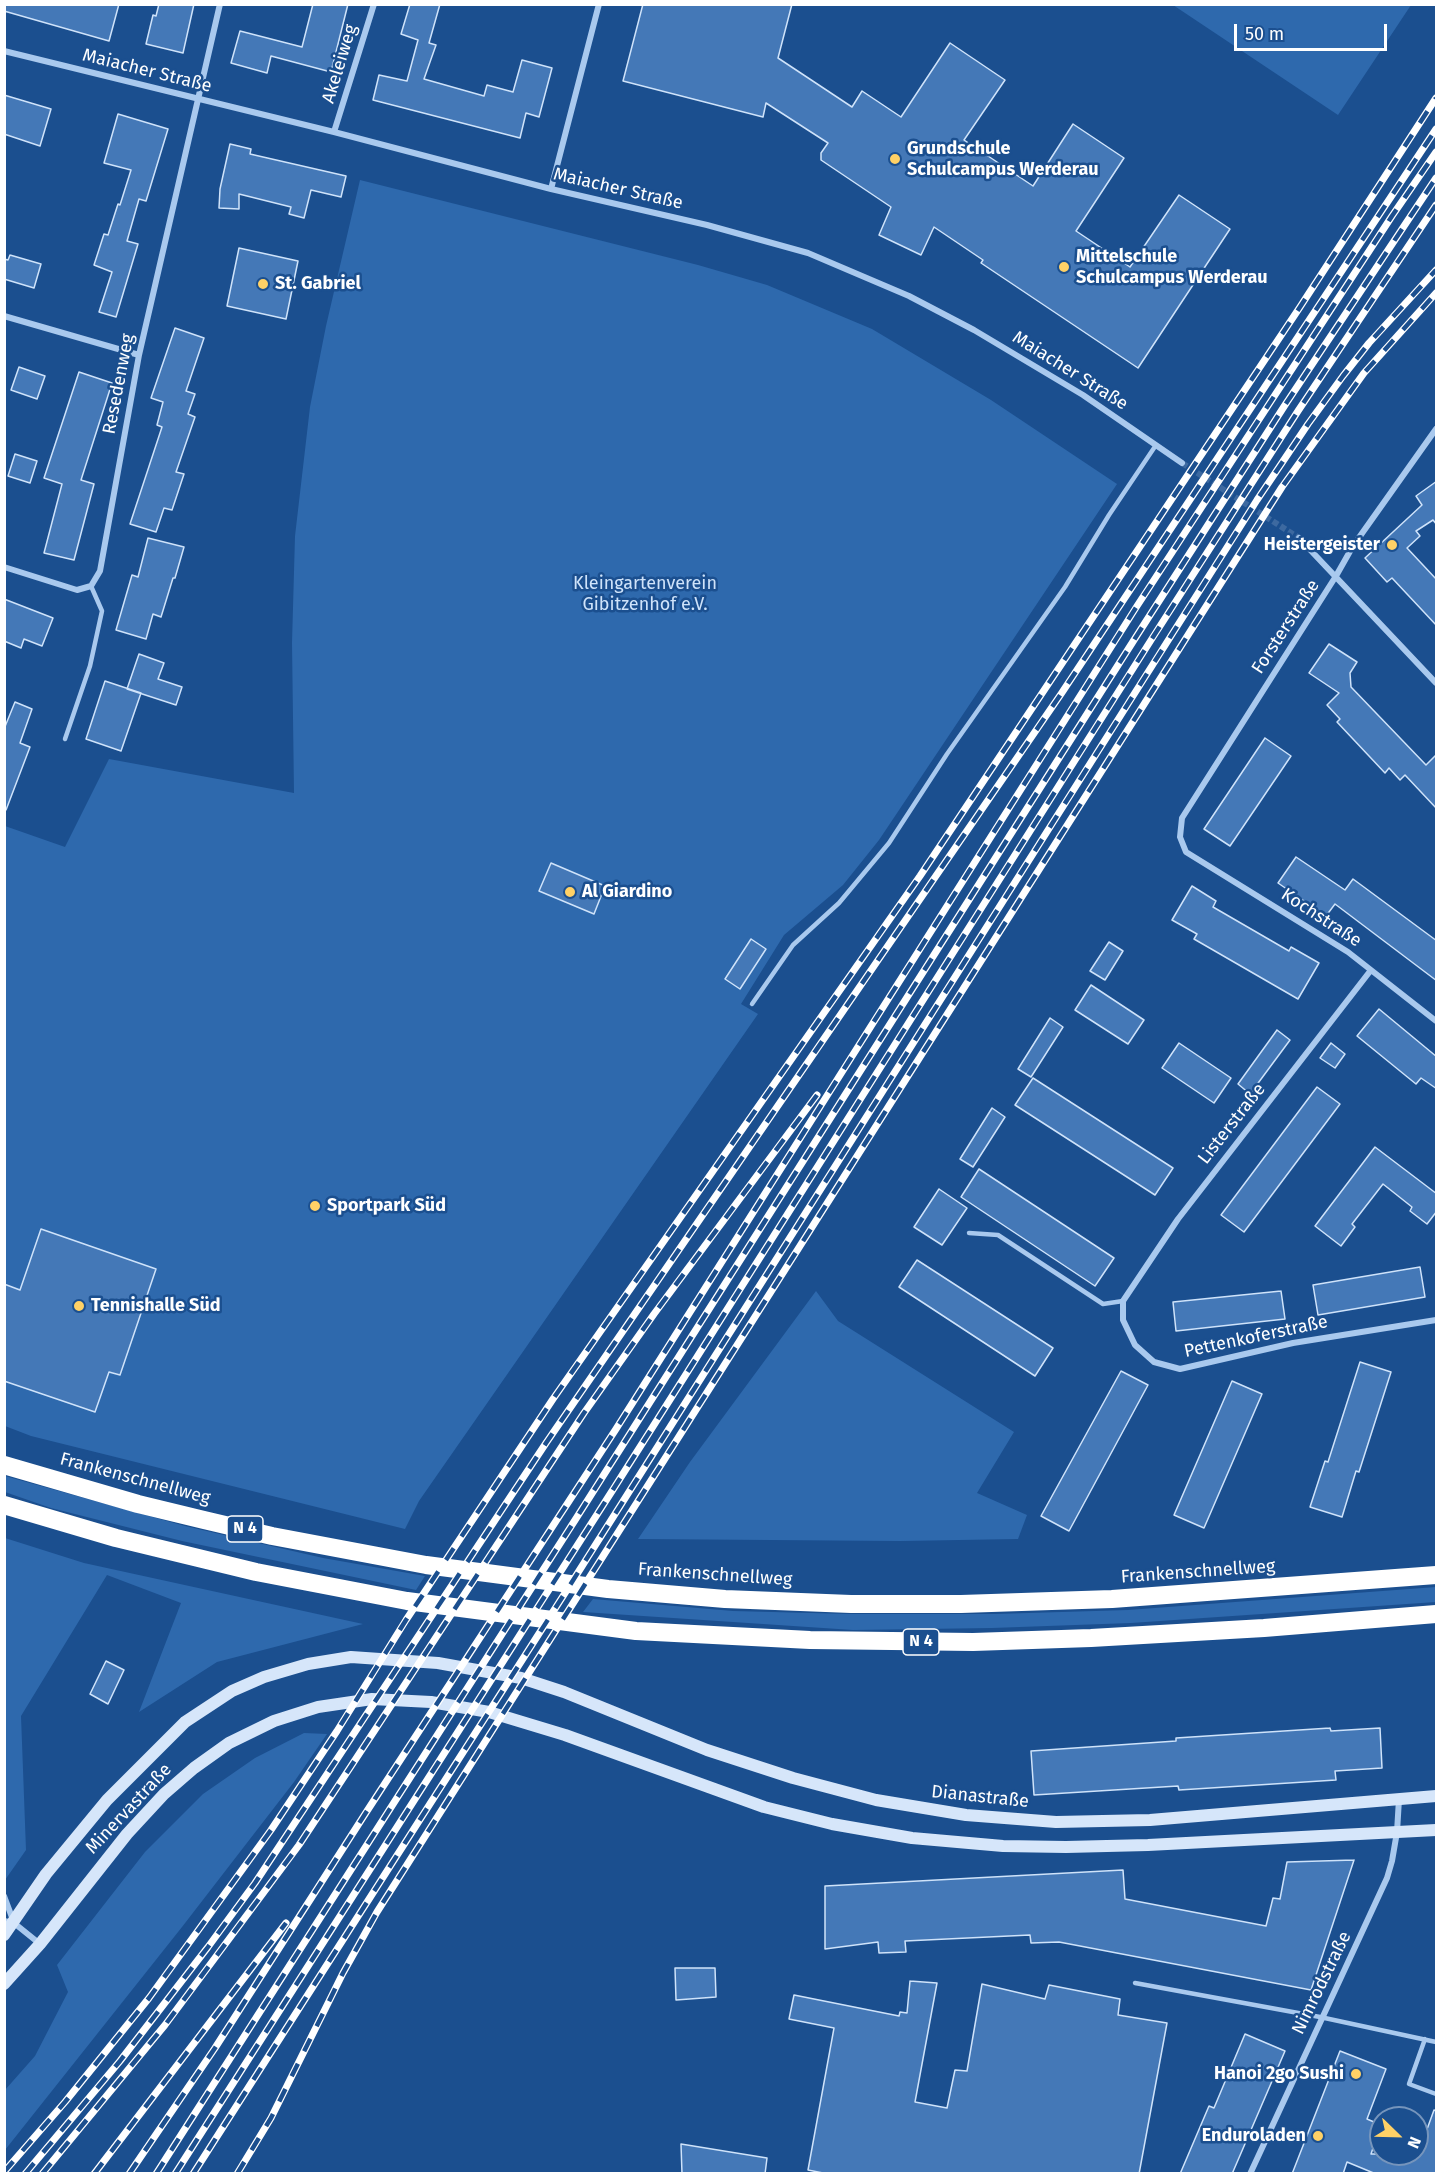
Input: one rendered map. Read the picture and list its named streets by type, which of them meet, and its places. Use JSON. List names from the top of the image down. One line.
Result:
{"streets":{"highway":["Frankenschnellweg","N 4"],"main road":["Dianastraße","Minervastraße"],"street":["Akeleiweg","Maiacher Straße","Resedenweg","Forsterstraße","Kochstraße","Listerstraße","Pettenkoferstraße","Nimrodstraße"]},"crossings":[["Akeleiweg","Maiacher Straße"],["Maiacher Straße","Resedenweg"],["Forsterstraße","Kochstraße"],["Kochstraße","Listerstraße"],["Listerstraße","Pettenkoferstraße"],["Dianastraße","Minervastraße"],["Dianastraße","Nimrodstraße"],["Minervastraße","Nimrodstraße"]],"parks":["Kleingartenverein Gibitzenhof e.V."],"places":["Grundschule Schulcampus Werderau","Mittelschule Schulcampus Werderau","St. Gabriel","Heistergeister","Al Giardino","Sportpark Süd","Tennishalle Süd","Hanoi 2go Sushi","Enduroladen"],"scale_bar":"50 m","north":"bottom right"}
